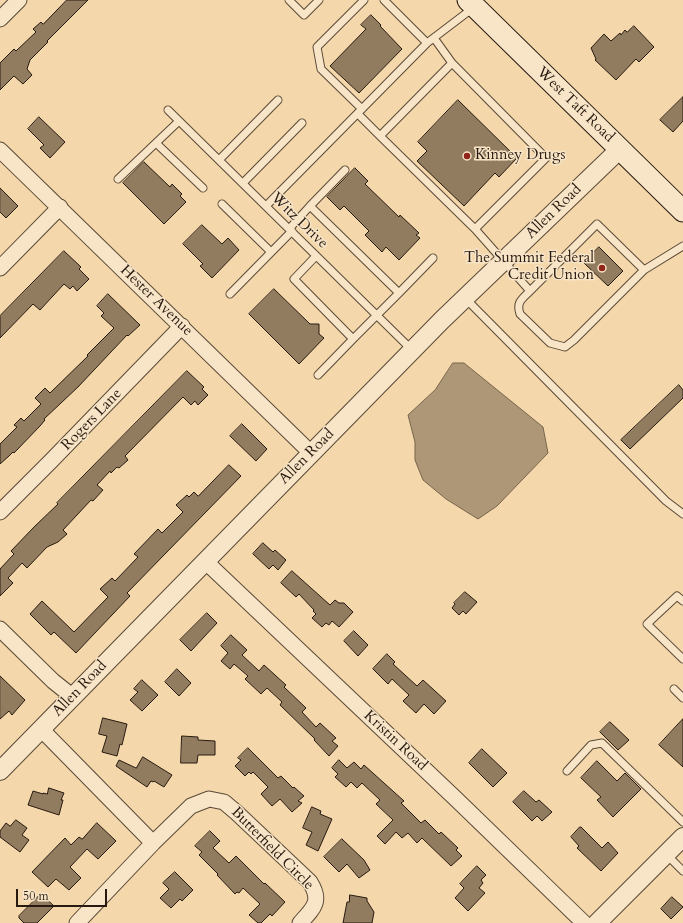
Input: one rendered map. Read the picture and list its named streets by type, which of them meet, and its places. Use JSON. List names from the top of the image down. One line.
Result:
{"streets":{"main road":["West Taft Road"],"street":["Allen Road","Hester Avenue","Rogers Lane","Kristin Road","Butterfield Circle"],"lane":["Witz Drive"]},"crossings":[["West Taft Road","Allen Road"],["Allen Road","Witz Drive"],["Allen Road","Hester Avenue"],["Allen Road","Kristin Road"],["Hester Avenue","Rogers Lane"]],"places":["Kinney Drugs","The Summit Federal Credit Union"],"scale_bar":"50 m"}
